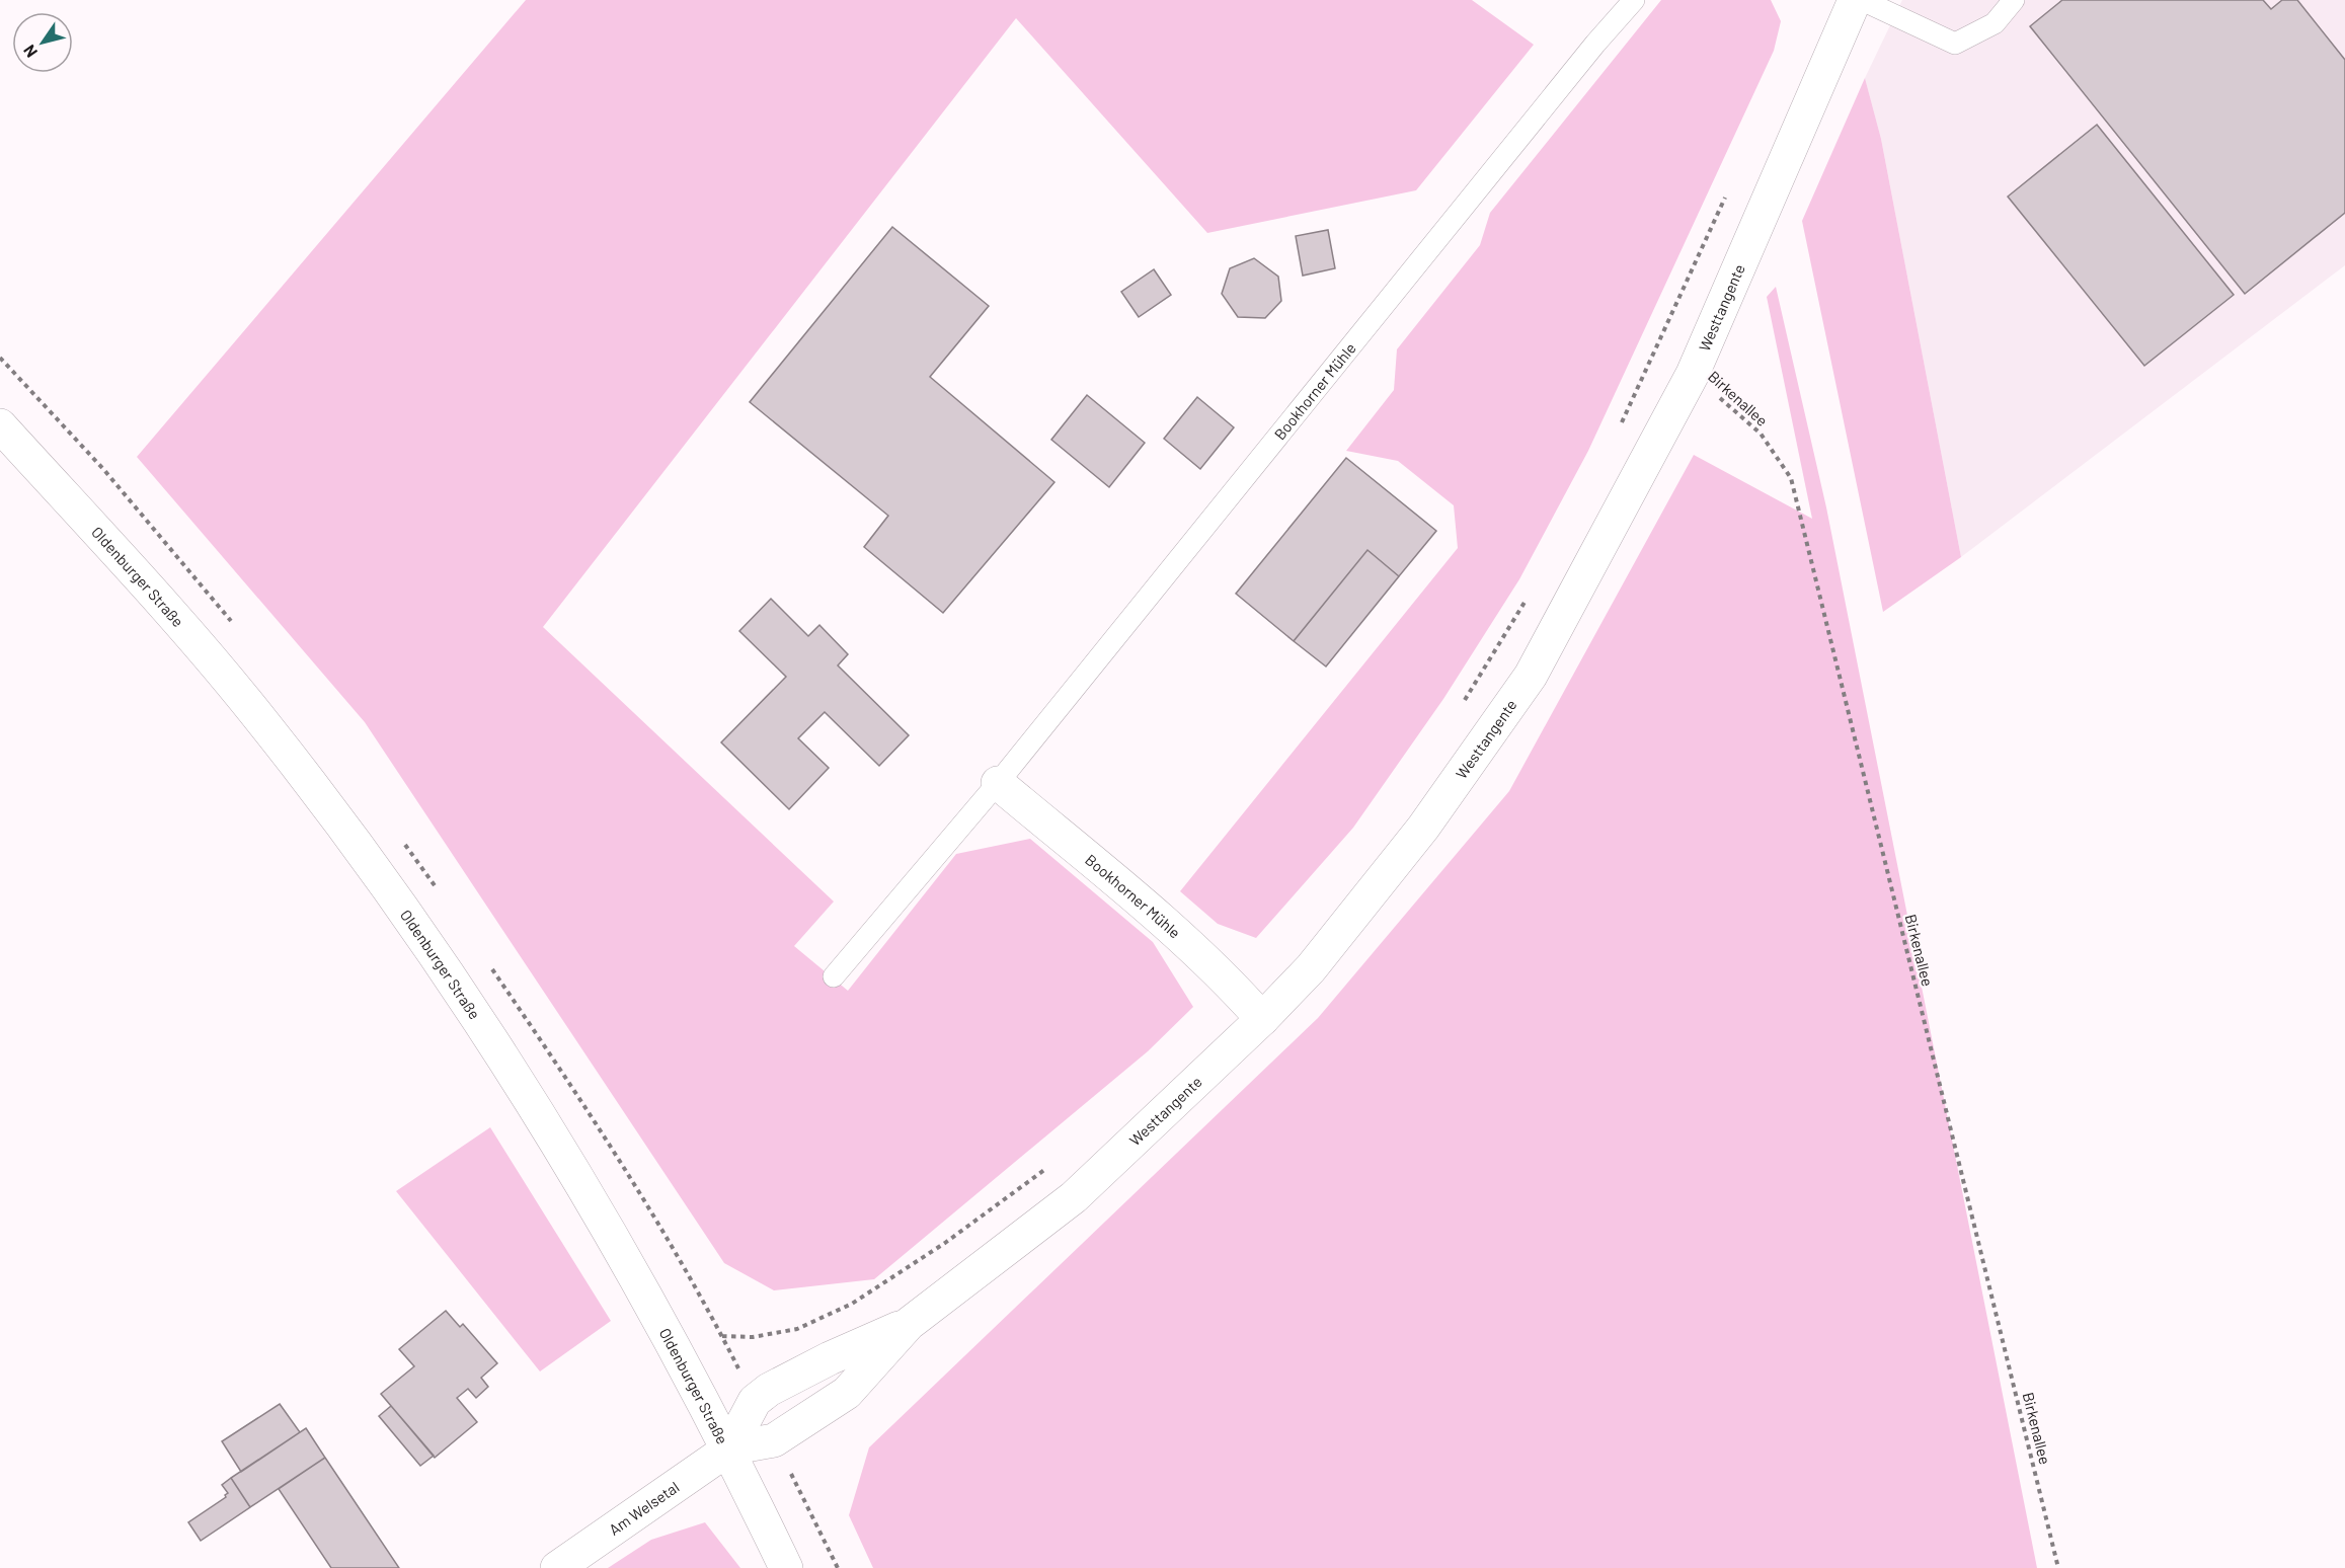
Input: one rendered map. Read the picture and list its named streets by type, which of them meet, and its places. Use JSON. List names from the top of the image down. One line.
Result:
{"streets":{"street":["Westtangente","Bookhorner Mühle","Oldenburger Straße","Am Welsetal"],"path":["Birkenallee"]},"crossings":[["Westtangente","Bookhorner Mühle"],["Westtangente","Birkenallee"],["Westtangente","Oldenburger Straße"],["Westtangente","Am Welsetal"],["Oldenburger Straße","Am Welsetal"]],"north":"bottom left"}
